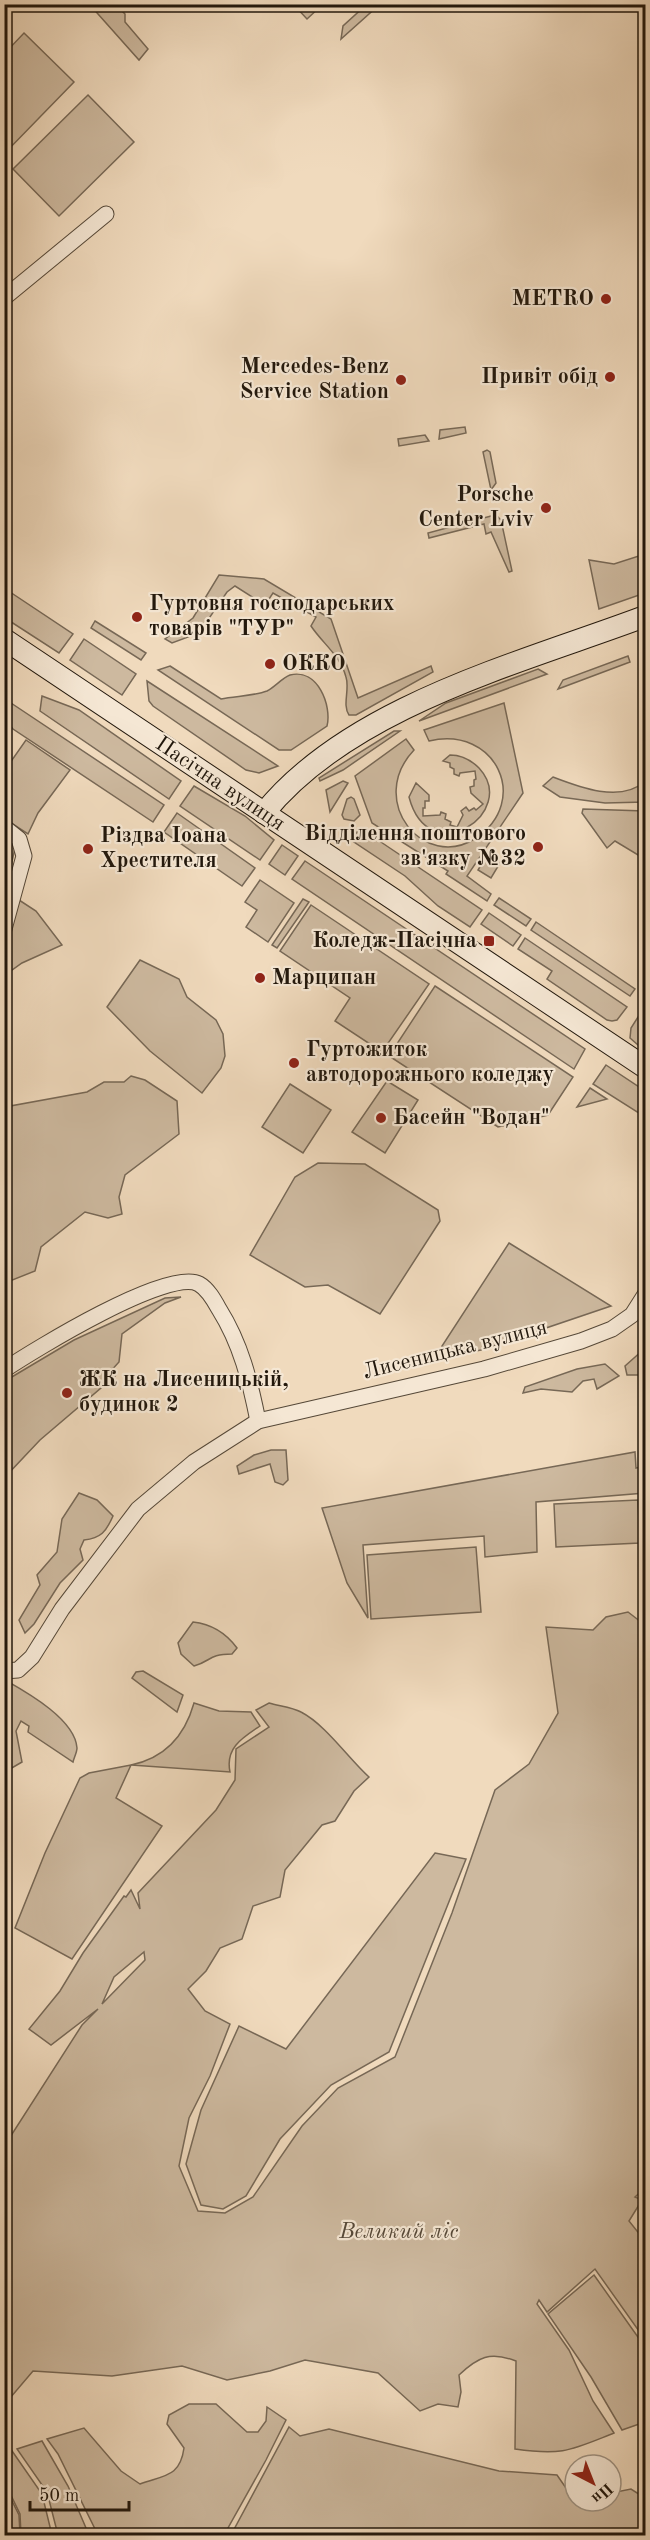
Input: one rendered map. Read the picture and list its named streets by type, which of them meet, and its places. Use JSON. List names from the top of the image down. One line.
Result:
{"streets":{"main road":["Пасічна вулиця"],"street":["Лисеницька вулиця"]},"parks":["Великий ліс"],"places":{"other":["METRO","Привіт обід","Mercedes-Benz Service Station","Porsche Center Lviv","Гуртовня господарських товарів \"ТУР\"","ОККО","Відділення поштового зв'язку №32","Різдва Іоана Хрестителя","Марципан","Гуртожиток автодорожнього коледжу","Басейн \"Водан\"","ЖК на Лисеницькій, будинок 2"],"transit":["Коледж-Пасічна"]},"scale_bar":"50 m","north":"bottom right"}
